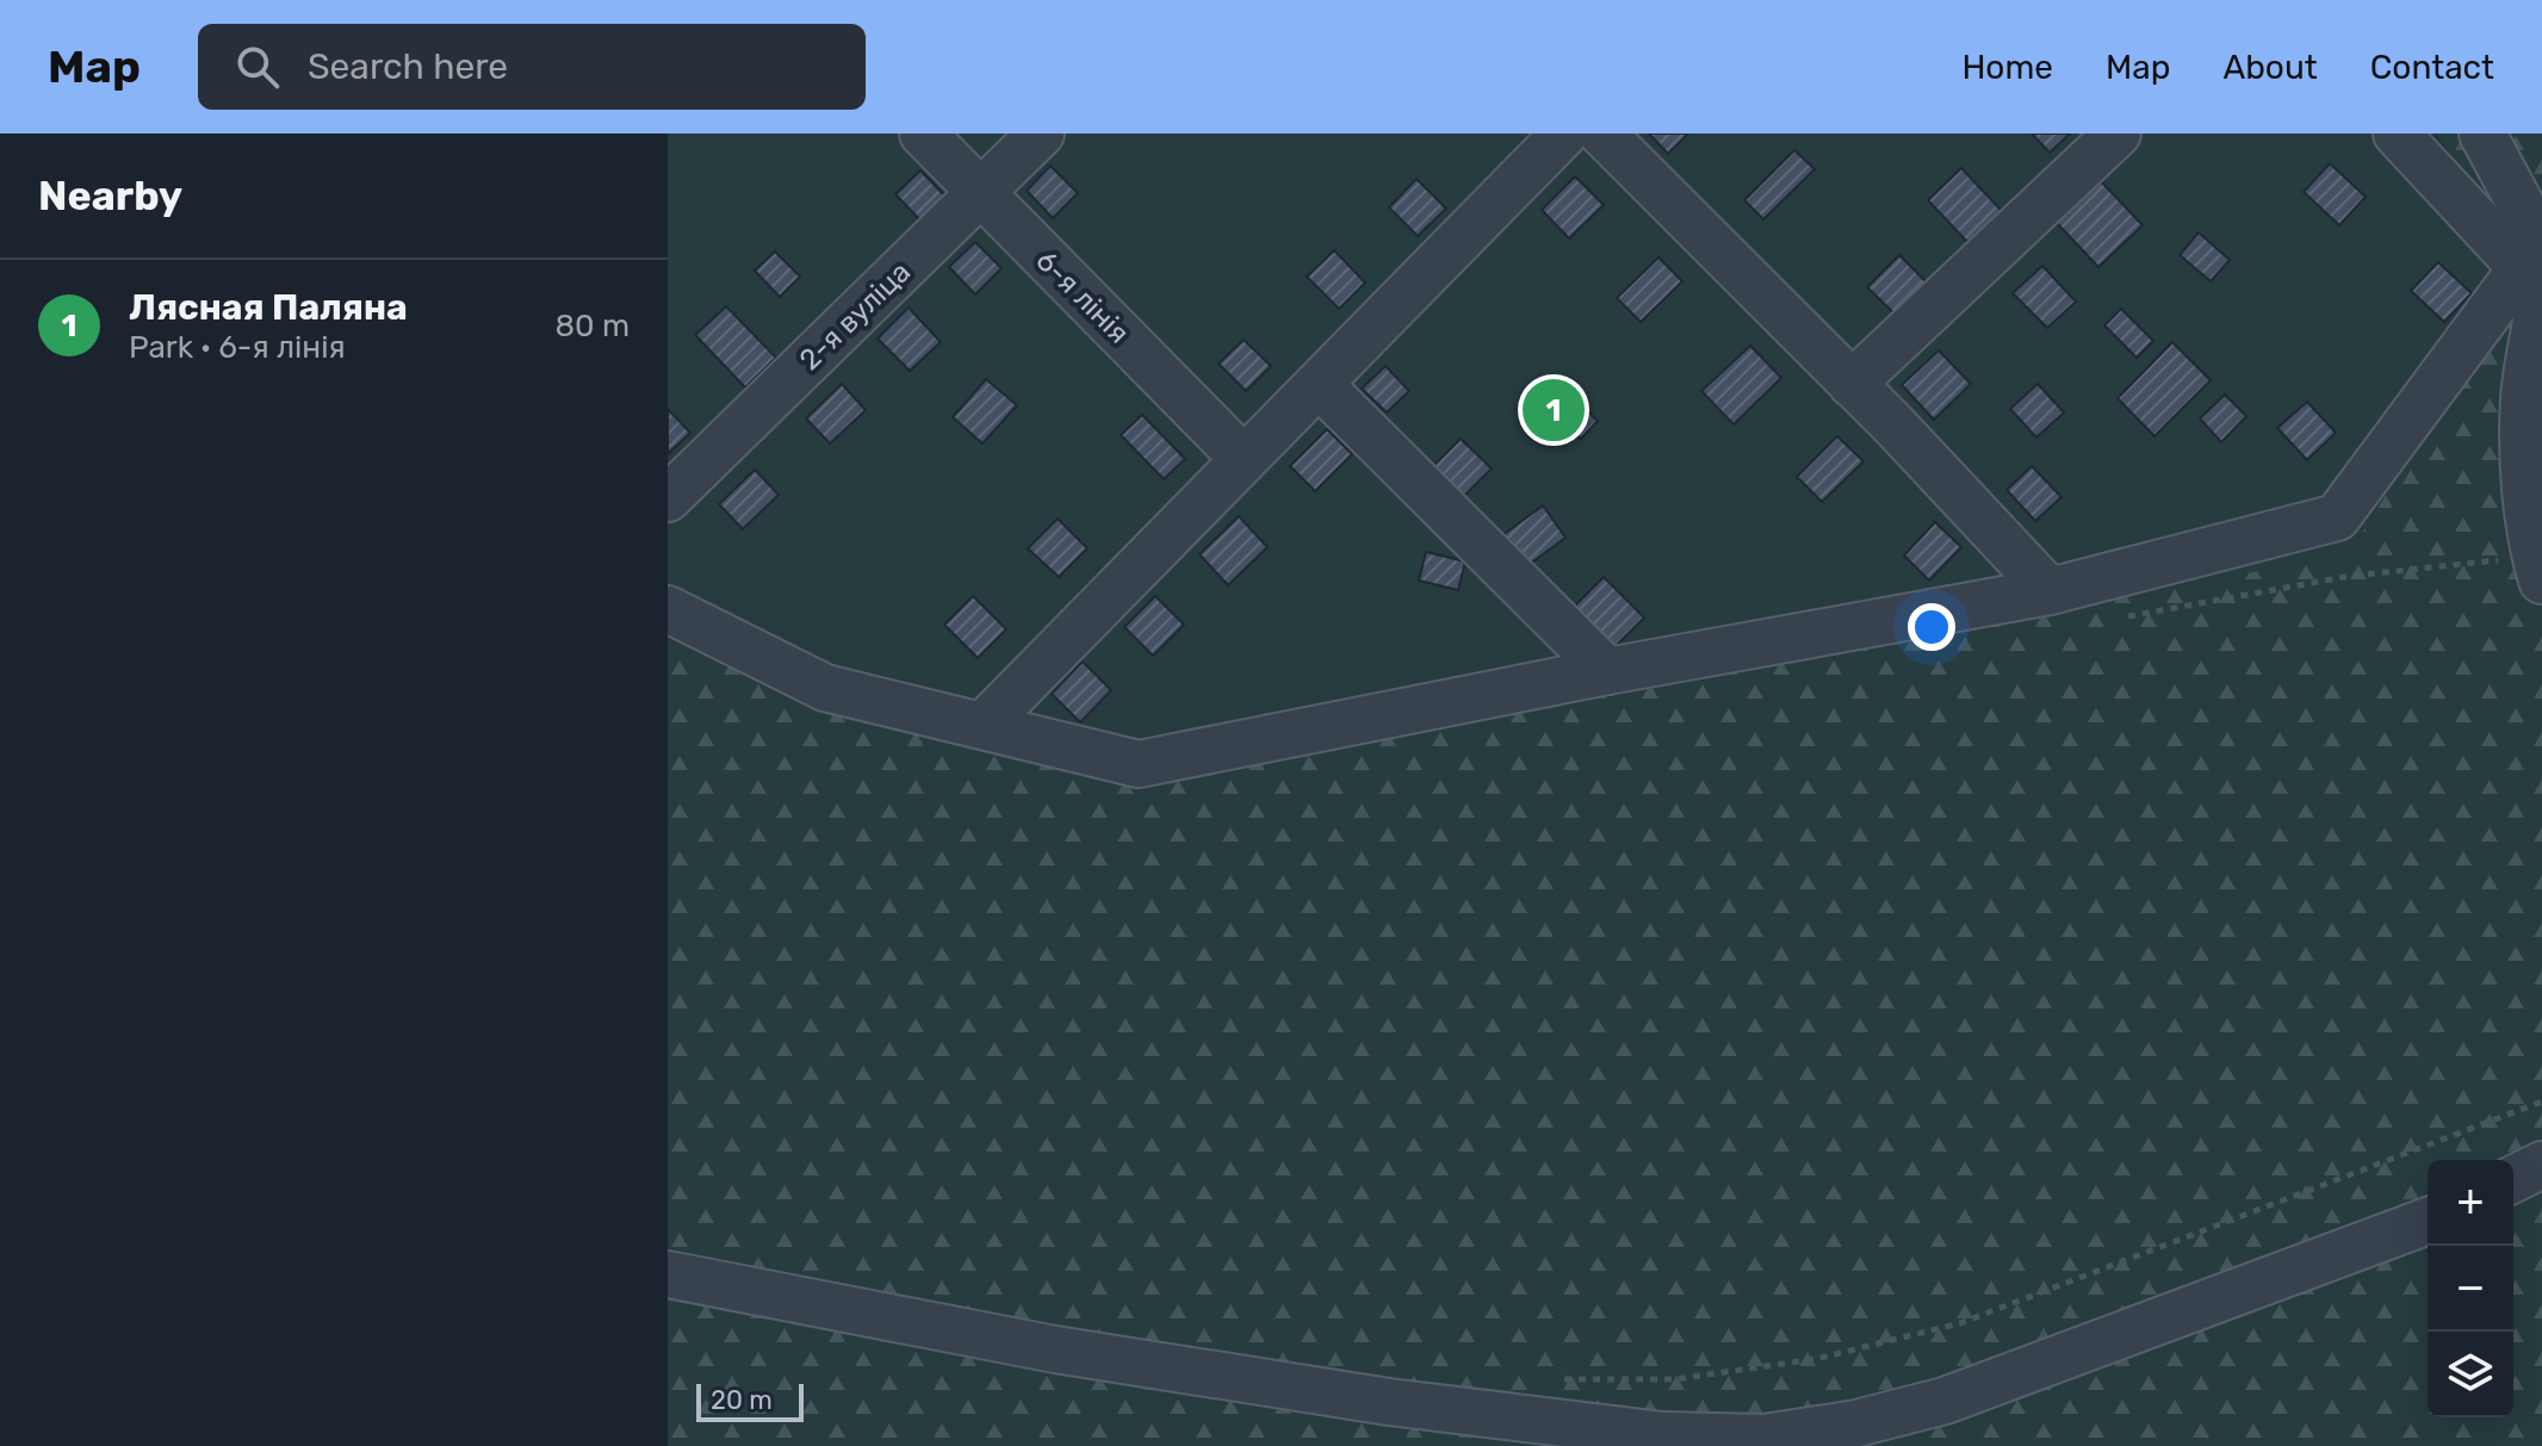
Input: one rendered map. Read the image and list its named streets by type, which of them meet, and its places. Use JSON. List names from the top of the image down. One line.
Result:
{"streets":{"street":["6-я лінія","2-я вуліца"]},"crossings":[["6-я лінія","2-я вуліца"]],"scale_bar":"20 m","page":{"header":"Map","search":"Search here","nav":["Home","Map","About","Contact"],"heading":"Nearby","list":[{"mark":"1","name":"Лясная Паляна","note":"Park · 6-я лінія","value":"80 m"}],"pins":"1","map_buttons":["+","−"],"scale":"20 m"}}
